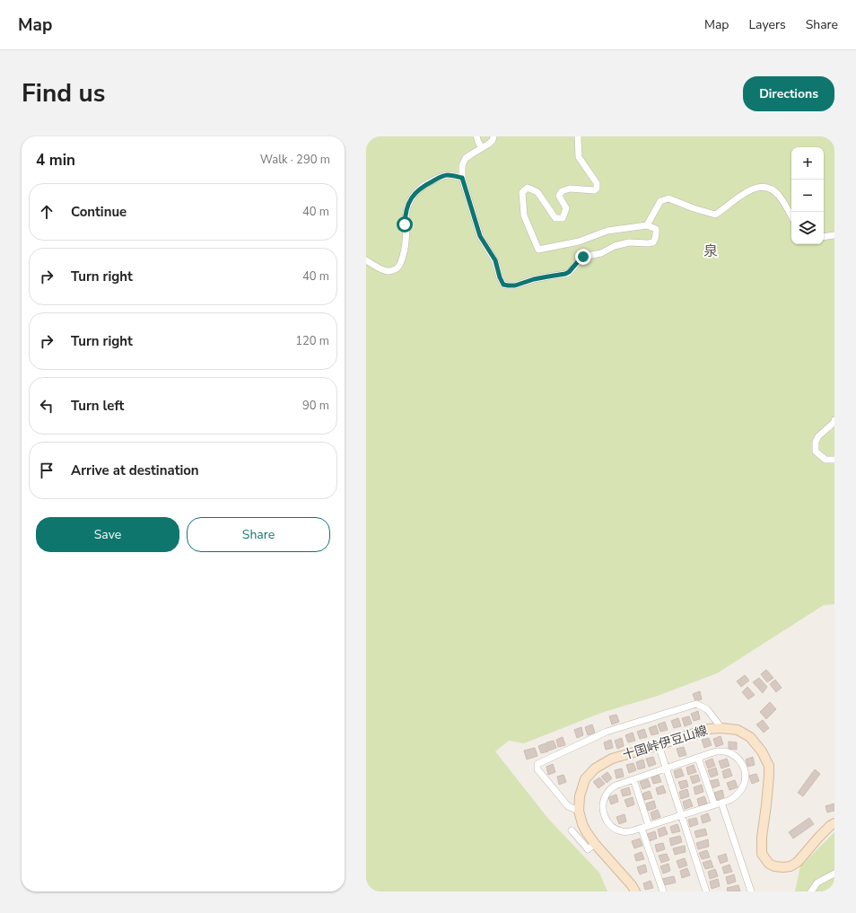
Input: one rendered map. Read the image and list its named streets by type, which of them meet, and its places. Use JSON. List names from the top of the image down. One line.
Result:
{"streets":{"main road":["十国峠伊豆山線"]},"districts":["泉"],"page":{"header":"Map","nav":["Map","Layers","Share"],"title":"Find us","buttons":["Directions",["Save","Share"]],"heading":["4 min","Walk · 290 m"],"map_buttons":["+","−"],"list":[["Continue","40 m"],["Turn right","40 m"],["Turn right","120 m"],["Turn left","90 m"],"Arrive at destination"]}}
